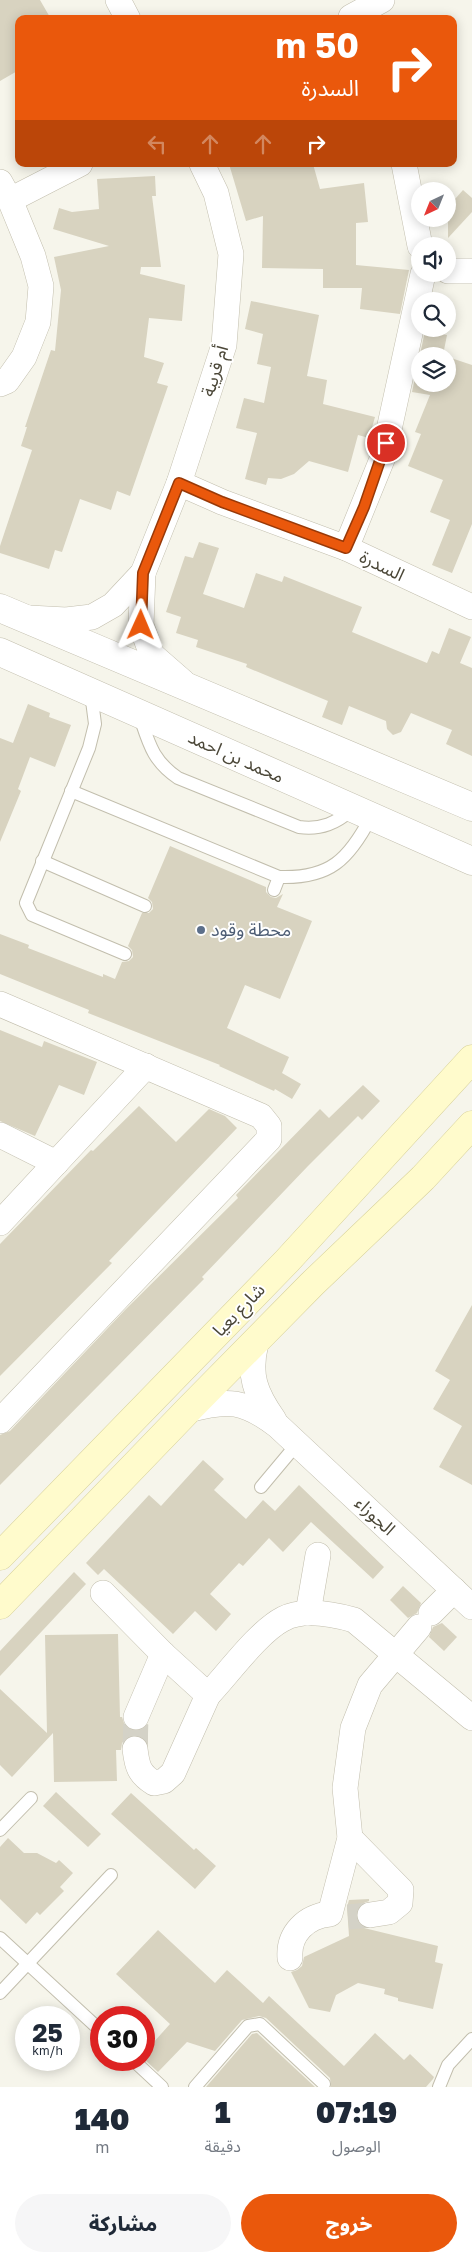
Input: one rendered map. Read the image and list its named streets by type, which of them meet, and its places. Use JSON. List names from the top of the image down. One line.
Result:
{"streets":{"main road":["شارع بعيا"],"street":["أم قريبة","السدرة","محمد بن احمد","الجوزاء"]},"crossings":[["أم قريبة","السدرة"]],"places":["محطة وقود"],"north":"bottom left","page":{"turn":["50 m","السدرة"],"speed":"25 km/h","limit":"30","eta":["07:19","الوصول","1","دقيقة","140","m"],"buttons":["خروج","مشاركة"]}}
